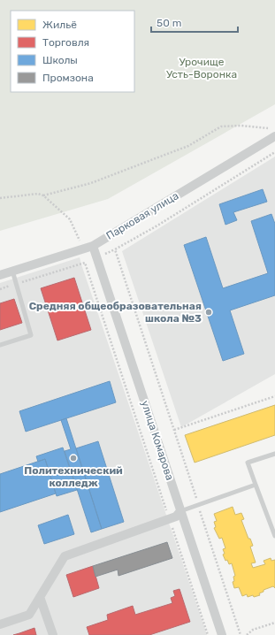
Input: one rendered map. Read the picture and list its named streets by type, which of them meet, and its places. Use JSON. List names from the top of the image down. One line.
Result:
{"streets":{"street":["Парковая улица","улица Комарова"]},"crossings":[["Парковая улица","улица Комарова"]],"parks":["Урочище Усть-Воронка"],"places":["Средняя общеобразовательная школа №3","Политехнический колледж"],"legend":["Жильё","Торговля","Школы","Промзона"],"scale_bar":"50 m"}
